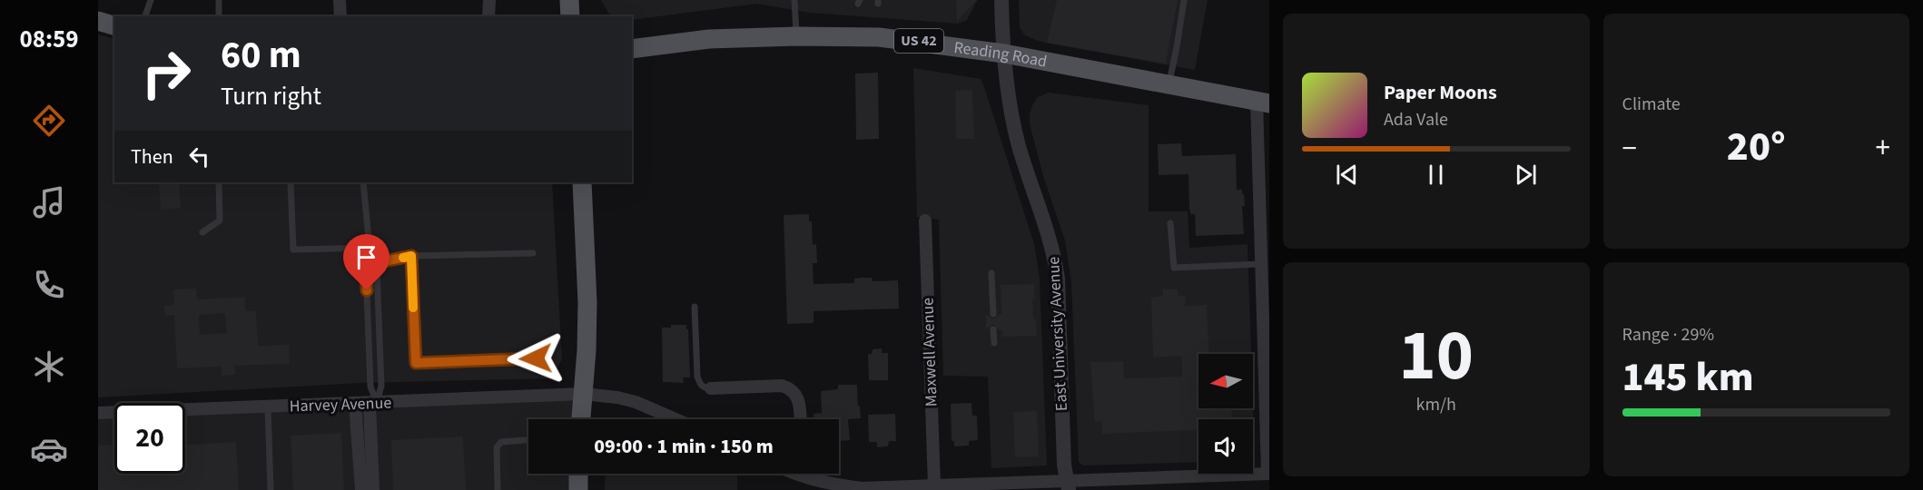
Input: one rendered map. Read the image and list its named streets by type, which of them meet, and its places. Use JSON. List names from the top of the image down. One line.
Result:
{"streets":{"main road":["US 42","Reading Road"],"street":["East University Avenue","Maxwell Avenue","Harvey Avenue"]},"crossings":[["Reading Road","East University Avenue"]],"north":"left","page":{"tabs":"08:59","tile":["Climate",["10","km/h"],["Range · 29%","145 km"]],"turn":["60 m","Turn right"],"song":["Paper Moons","Ada Vale"],"heat":["−","20°","+"],"then":"Then","limit":"20","trip":"09:00 · 1 min · 150 m"}}
